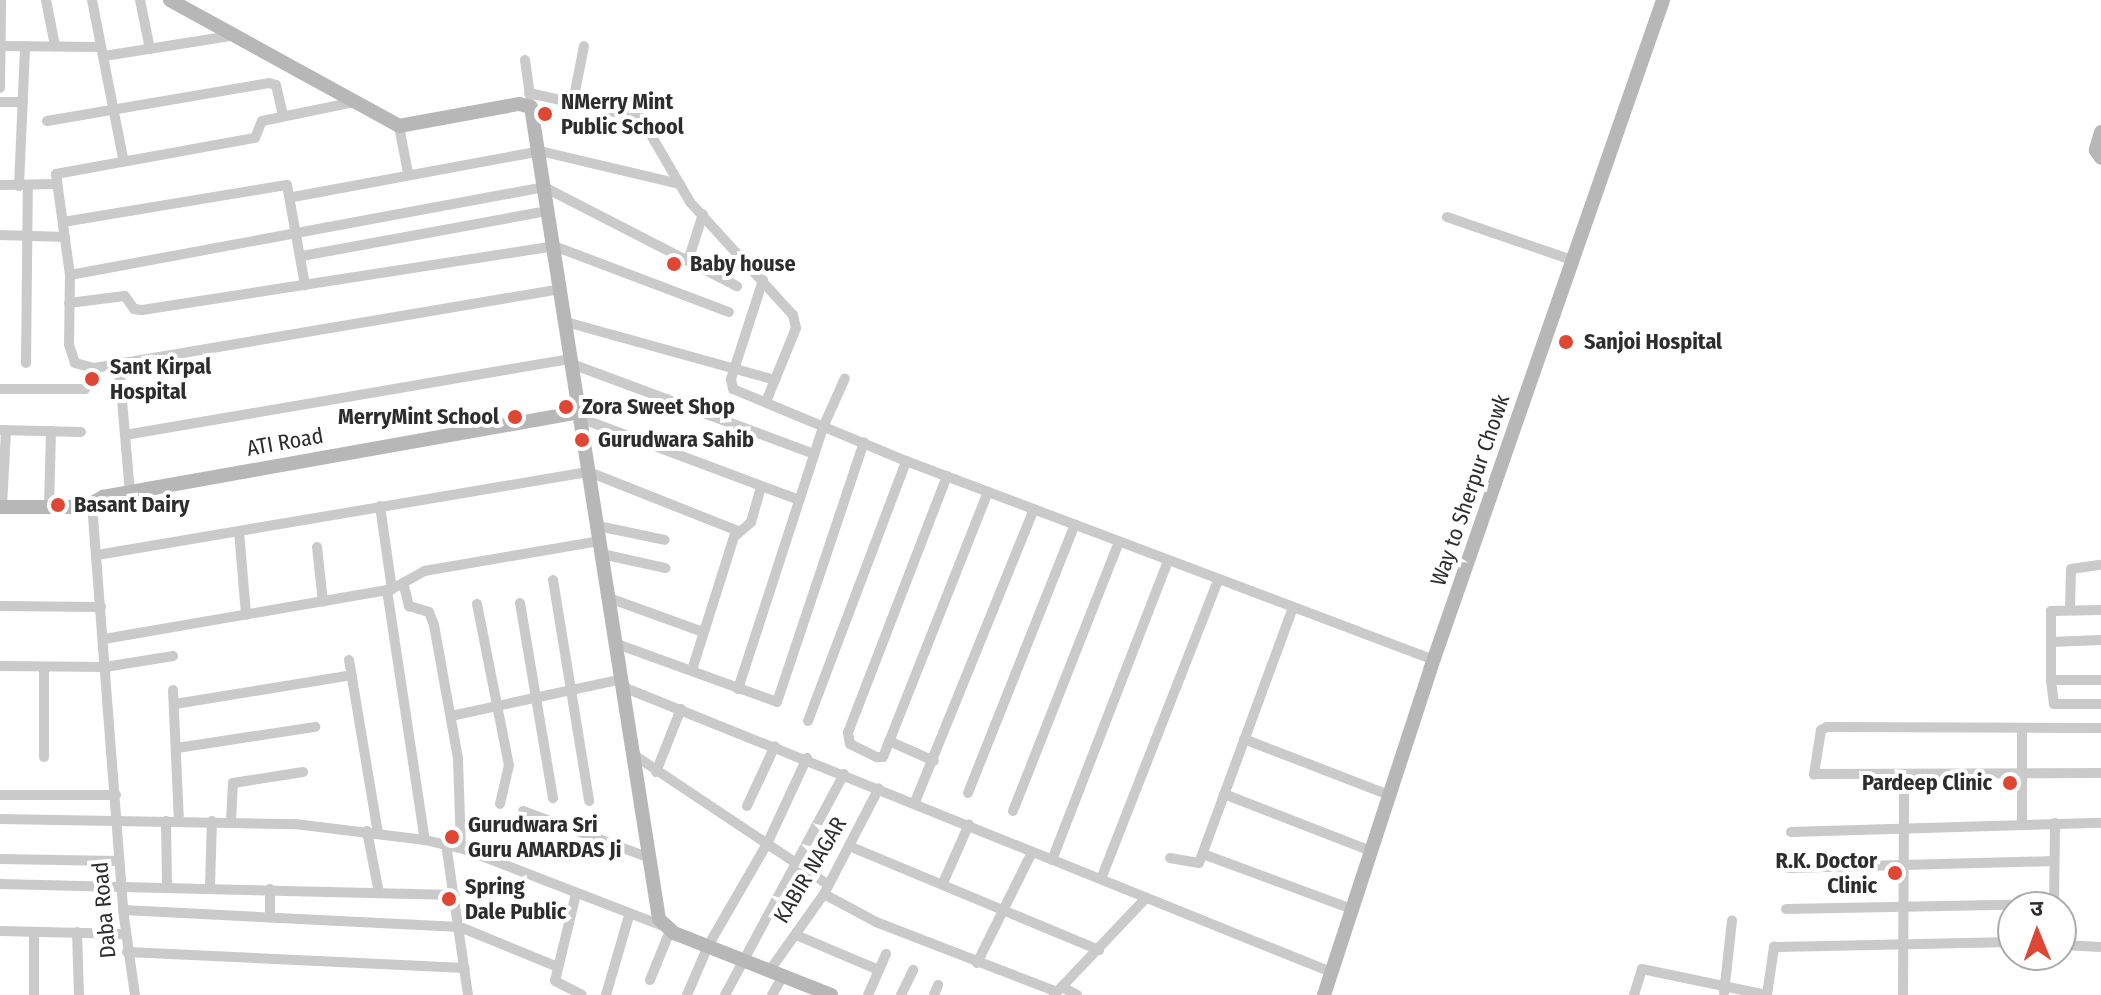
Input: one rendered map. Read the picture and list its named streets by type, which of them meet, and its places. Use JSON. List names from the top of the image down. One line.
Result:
{"streets":{"street":["ATI Road","Way to Sherpur Chowk","KABIR NAGAR","Daba Road"]},"crossings":[["ATI Road","Daba Road"]],"places":["NMerry Mint Public School","Baby house","Sanjoi Hospital","Sant Kirpal Hospital","Zora Sweet Shop","MerryMint School","Gurudwara Sahib","Basant Dairy","Pardeep Clinic","Gurudwara Sri Guru AMARDAS Ji","R.K. Doctor Clinic","Spring Dale Public"],"north":"top"}
